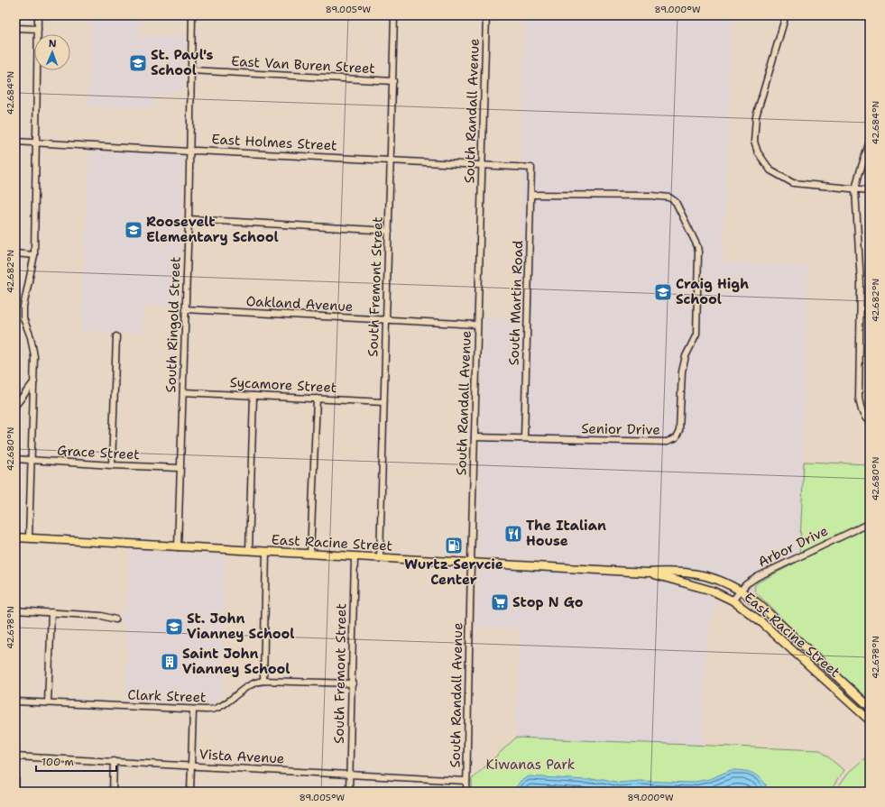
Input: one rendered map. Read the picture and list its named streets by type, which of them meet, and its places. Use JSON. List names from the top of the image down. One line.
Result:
{"streets":{"main road":["East Racine Street"],"street":["East Van Buren Street","South Randall Avenue","East Holmes Street","South Fremont Street","South Martin Road","Oakland Avenue","South Ringold Street","Sycamore Street","Senior Drive","Grace Street","Arbor Drive","Clark Street","Vista Avenue"]},"crossings":[["East Van Buren Street","South Fremont Street"],["East Van Buren Street","South Ringold Street"],["South Randall Avenue","East Holmes Street"],["South Randall Avenue","Oakland Avenue"],["South Randall Avenue","Senior Drive"],["South Randall Avenue","East Racine Street"],["South Randall Avenue","Vista Avenue"],["East Holmes Street","South Fremont Street"],["East Holmes Street","South Martin Road"],["East Holmes Street","South Ringold Street"],["South Fremont Street","Oakland Avenue"],["South Fremont Street","Sycamore Street"],["South Fremont Street","East Racine Street"],["South Fremont Street","Clark Street"],["South Fremont Street","Vista Avenue"],["South Martin Road","Senior Drive"],["Oakland Avenue","South Ringold Street"],["South Ringold Street","Sycamore Street"],["South Ringold Street","Grace Street"],["South Ringold Street","East Racine Street"],["East Racine Street","Arbor Drive"]],"parks":["Kiwanas Park"],"places":{"school or university":["St. Paul's School","Roosevelt Elementary School","Craig High School","St. John Vianney School"],"restaurant":["The Italian House"],"fuel station":["Wurtz Servcie Center"],"supermarket":["Stop N Go"],"building":["Saint John Vianney School"]},"scale_bar":"100 m","north":"top","coordinates":["89.005°W","89.000°W","42.684°N","42.682°N","42.680°N","42.678°N"]}
